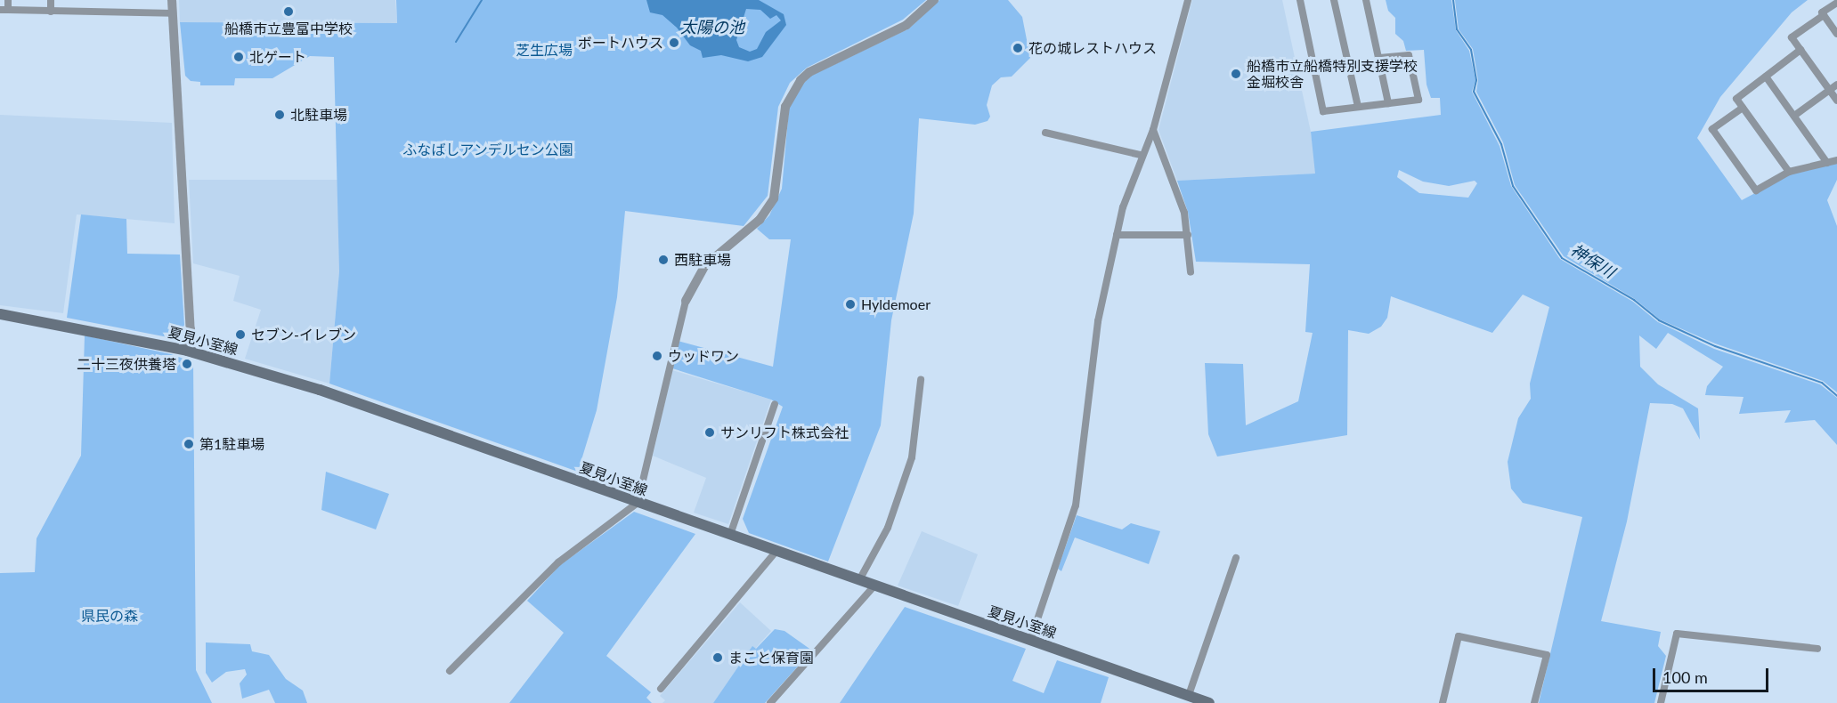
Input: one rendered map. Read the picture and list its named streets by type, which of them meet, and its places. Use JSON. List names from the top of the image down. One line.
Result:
{"streets":{"main road":["夏見小室線"]},"water":["太陽の池","神保川"],"parks":["芝生広場","ふなばしアンデルセン公園","県民の森"],"places":["船橋市立豊富中学校","ボートハウス","花の城レストハウス","北ゲート","船橋市立船橋特別支援学校 金堀校舎","北駐車場","西駐車場","Hyldemoer","セブン-イレブン","ウッドワン","二十三夜供養塔","サンリフト株式会社","第1駐車場","まこと保育園"],"scale_bar":"100 m"}
